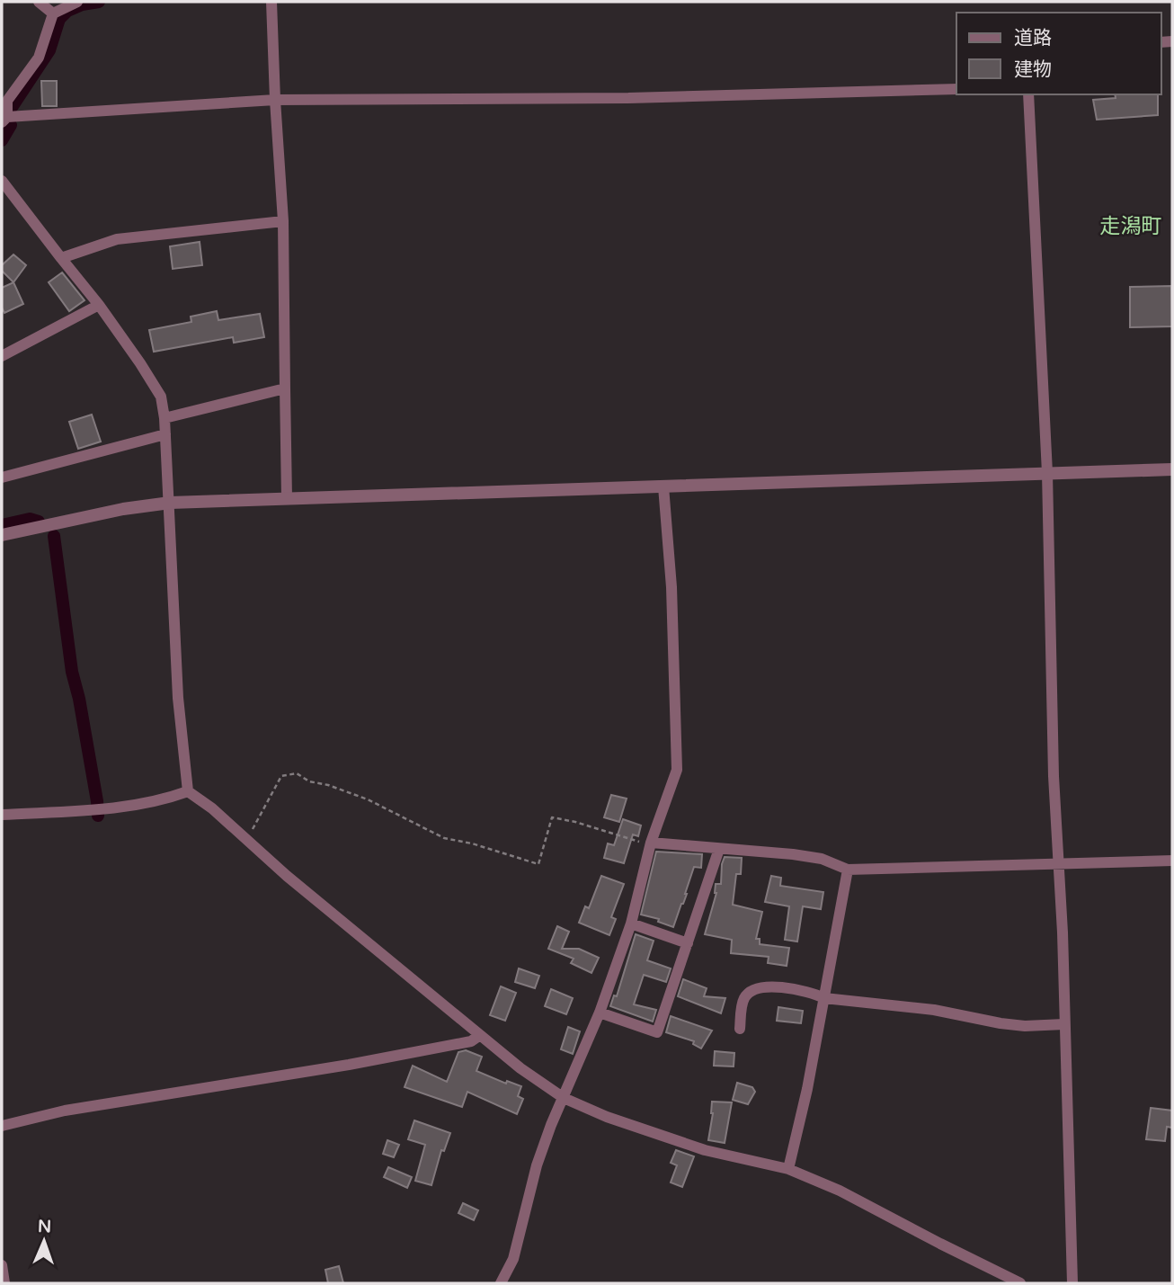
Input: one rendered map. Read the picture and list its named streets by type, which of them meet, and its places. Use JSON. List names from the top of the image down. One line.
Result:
{"districts":["走潟町"],"legend":["道路","建物"],"north":"top"}
